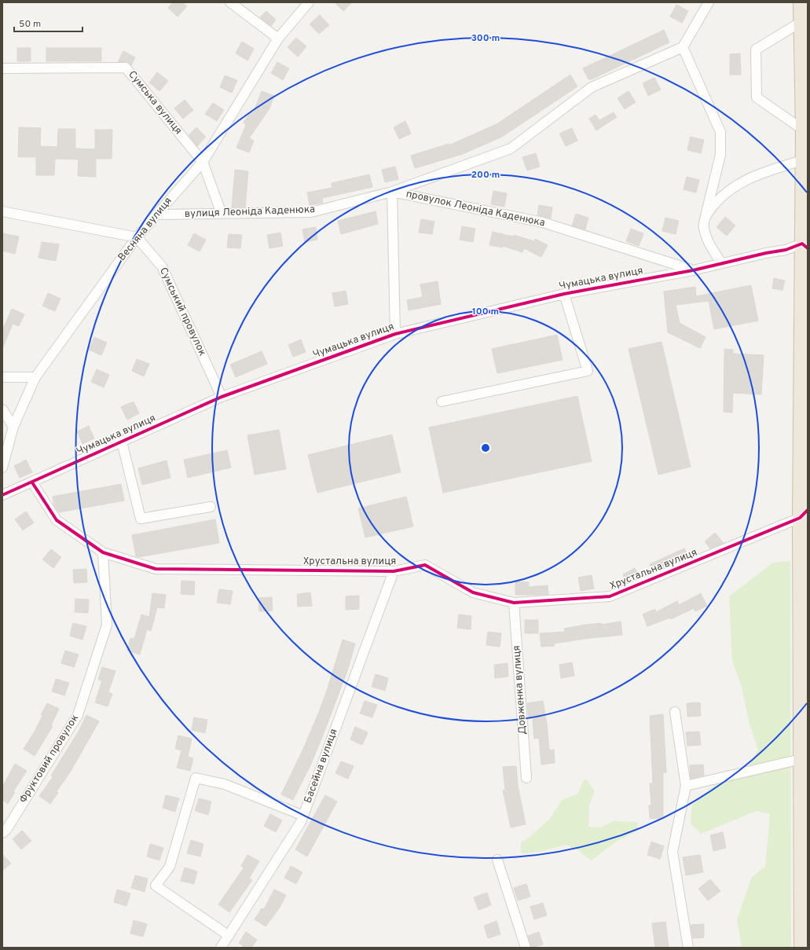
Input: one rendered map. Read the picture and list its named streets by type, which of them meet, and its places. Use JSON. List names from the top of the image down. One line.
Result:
{"streets":{"street":["Сумська вулиця","провулок Леоніда Каденюка","вулиця Леоніда Каденюка","Весняна вулиця","Чумацька вулиця","Сумський провулок","Хрустальна вулиця","Довженка вулиця","Фруктовий провулок","Басейна вулиця"]},"crossings":[["Сумська вулиця","вулиця Леоніда Каденюка"],["Сумська вулиця","Весняна вулиця"],["провулок Леоніда Каденюка","вулиця Леоніда Каденюка"],["провулок Леоніда Каденюка","Чумацька вулиця"],["вулиця Леоніда Каденюка","Весняна вулиця"],["Весняна вулиця","Сумський провулок"],["Чумацька вулиця","Сумський провулок"],["Чумацька вулиця","Хрустальна вулиця"],["Хрустальна вулиця","Довженка вулиця"],["Хрустальна вулиця","Фруктовий провулок"],["Хрустальна вулиця","Басейна вулиця"]],"scale_bar":"50 m","rings":["300 m","200 m","100 m"]}
